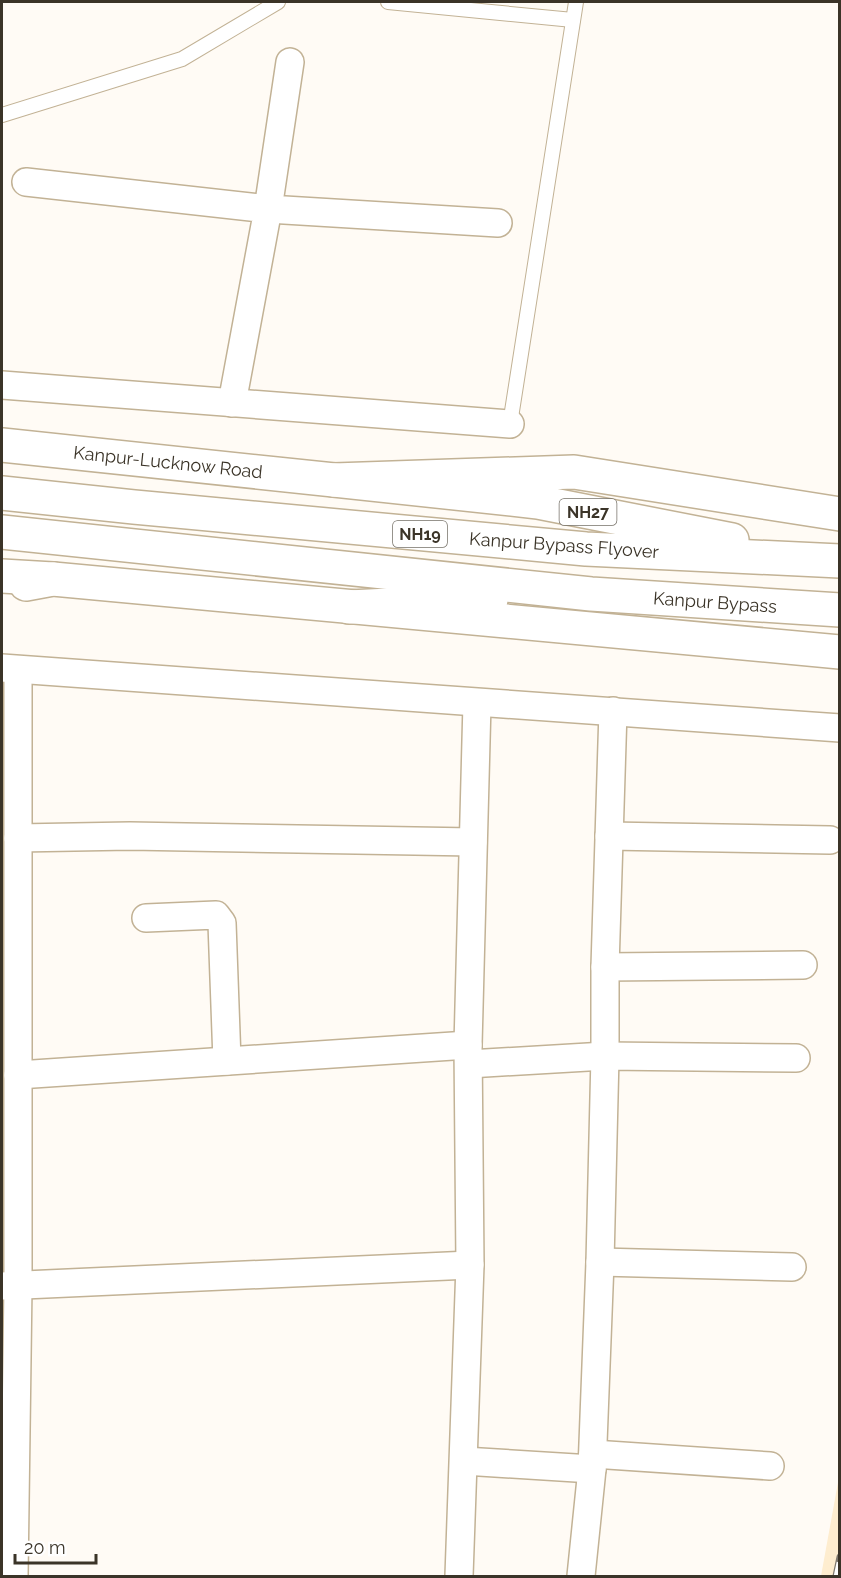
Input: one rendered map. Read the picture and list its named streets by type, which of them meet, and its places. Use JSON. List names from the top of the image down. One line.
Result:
{"streets":{"main road":["Kanpur-Lucknow Road","NH27","NH19","Kanpur Bypass Flyover","Kanpur Bypass"]},"crossings":[["Kanpur-Lucknow Road","NH27"],["NH27","Kanpur Bypass Flyover"],["NH19","Kanpur Bypass"]],"scale_bar":"20 m"}
